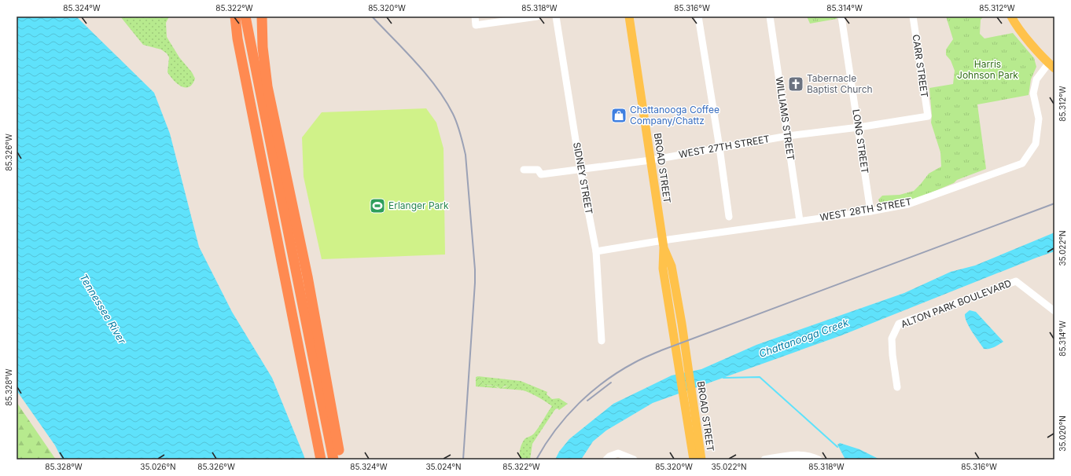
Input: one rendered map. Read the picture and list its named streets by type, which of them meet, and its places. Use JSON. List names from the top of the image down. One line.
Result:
{"streets":{"main road":["BROAD STREET"],"street":["CARR STREET","WILLIAMS STREET","LONG STREET","WEST 27TH STREET","SIDNEY STREET","WEST 28TH STREET","ALTON PARK BOULEVARD"]},"crossings":[["CARR STREET","WEST 27TH STREET"],["WILLIAMS STREET","WEST 27TH STREET"],["WILLIAMS STREET","WEST 28TH STREET"],["LONG STREET","WEST 27TH STREET"],["LONG STREET","WEST 28TH STREET"],["WEST 27TH STREET","BROAD STREET"],["WEST 27TH STREET","SIDNEY STREET"],["BROAD STREET","WEST 28TH STREET"],["SIDNEY STREET","WEST 28TH STREET"]],"water":["Tennessee River","Chattanooga Creek"],"parks":["Harris Johnson Park"],"places":{"church":["Tabernacle Baptist Church"],"shop":["Chattanooga Coffee Company/Chattz"],"sports":["Erlanger Park"]},"coordinates":["85.324°W","85.322°W","85.320°W","85.318°W","85.316°W","85.314°W","85.312°W","85.326°W","35.022°N","85.328°W","35.020°N","35.026°N","35.024°N"]}
